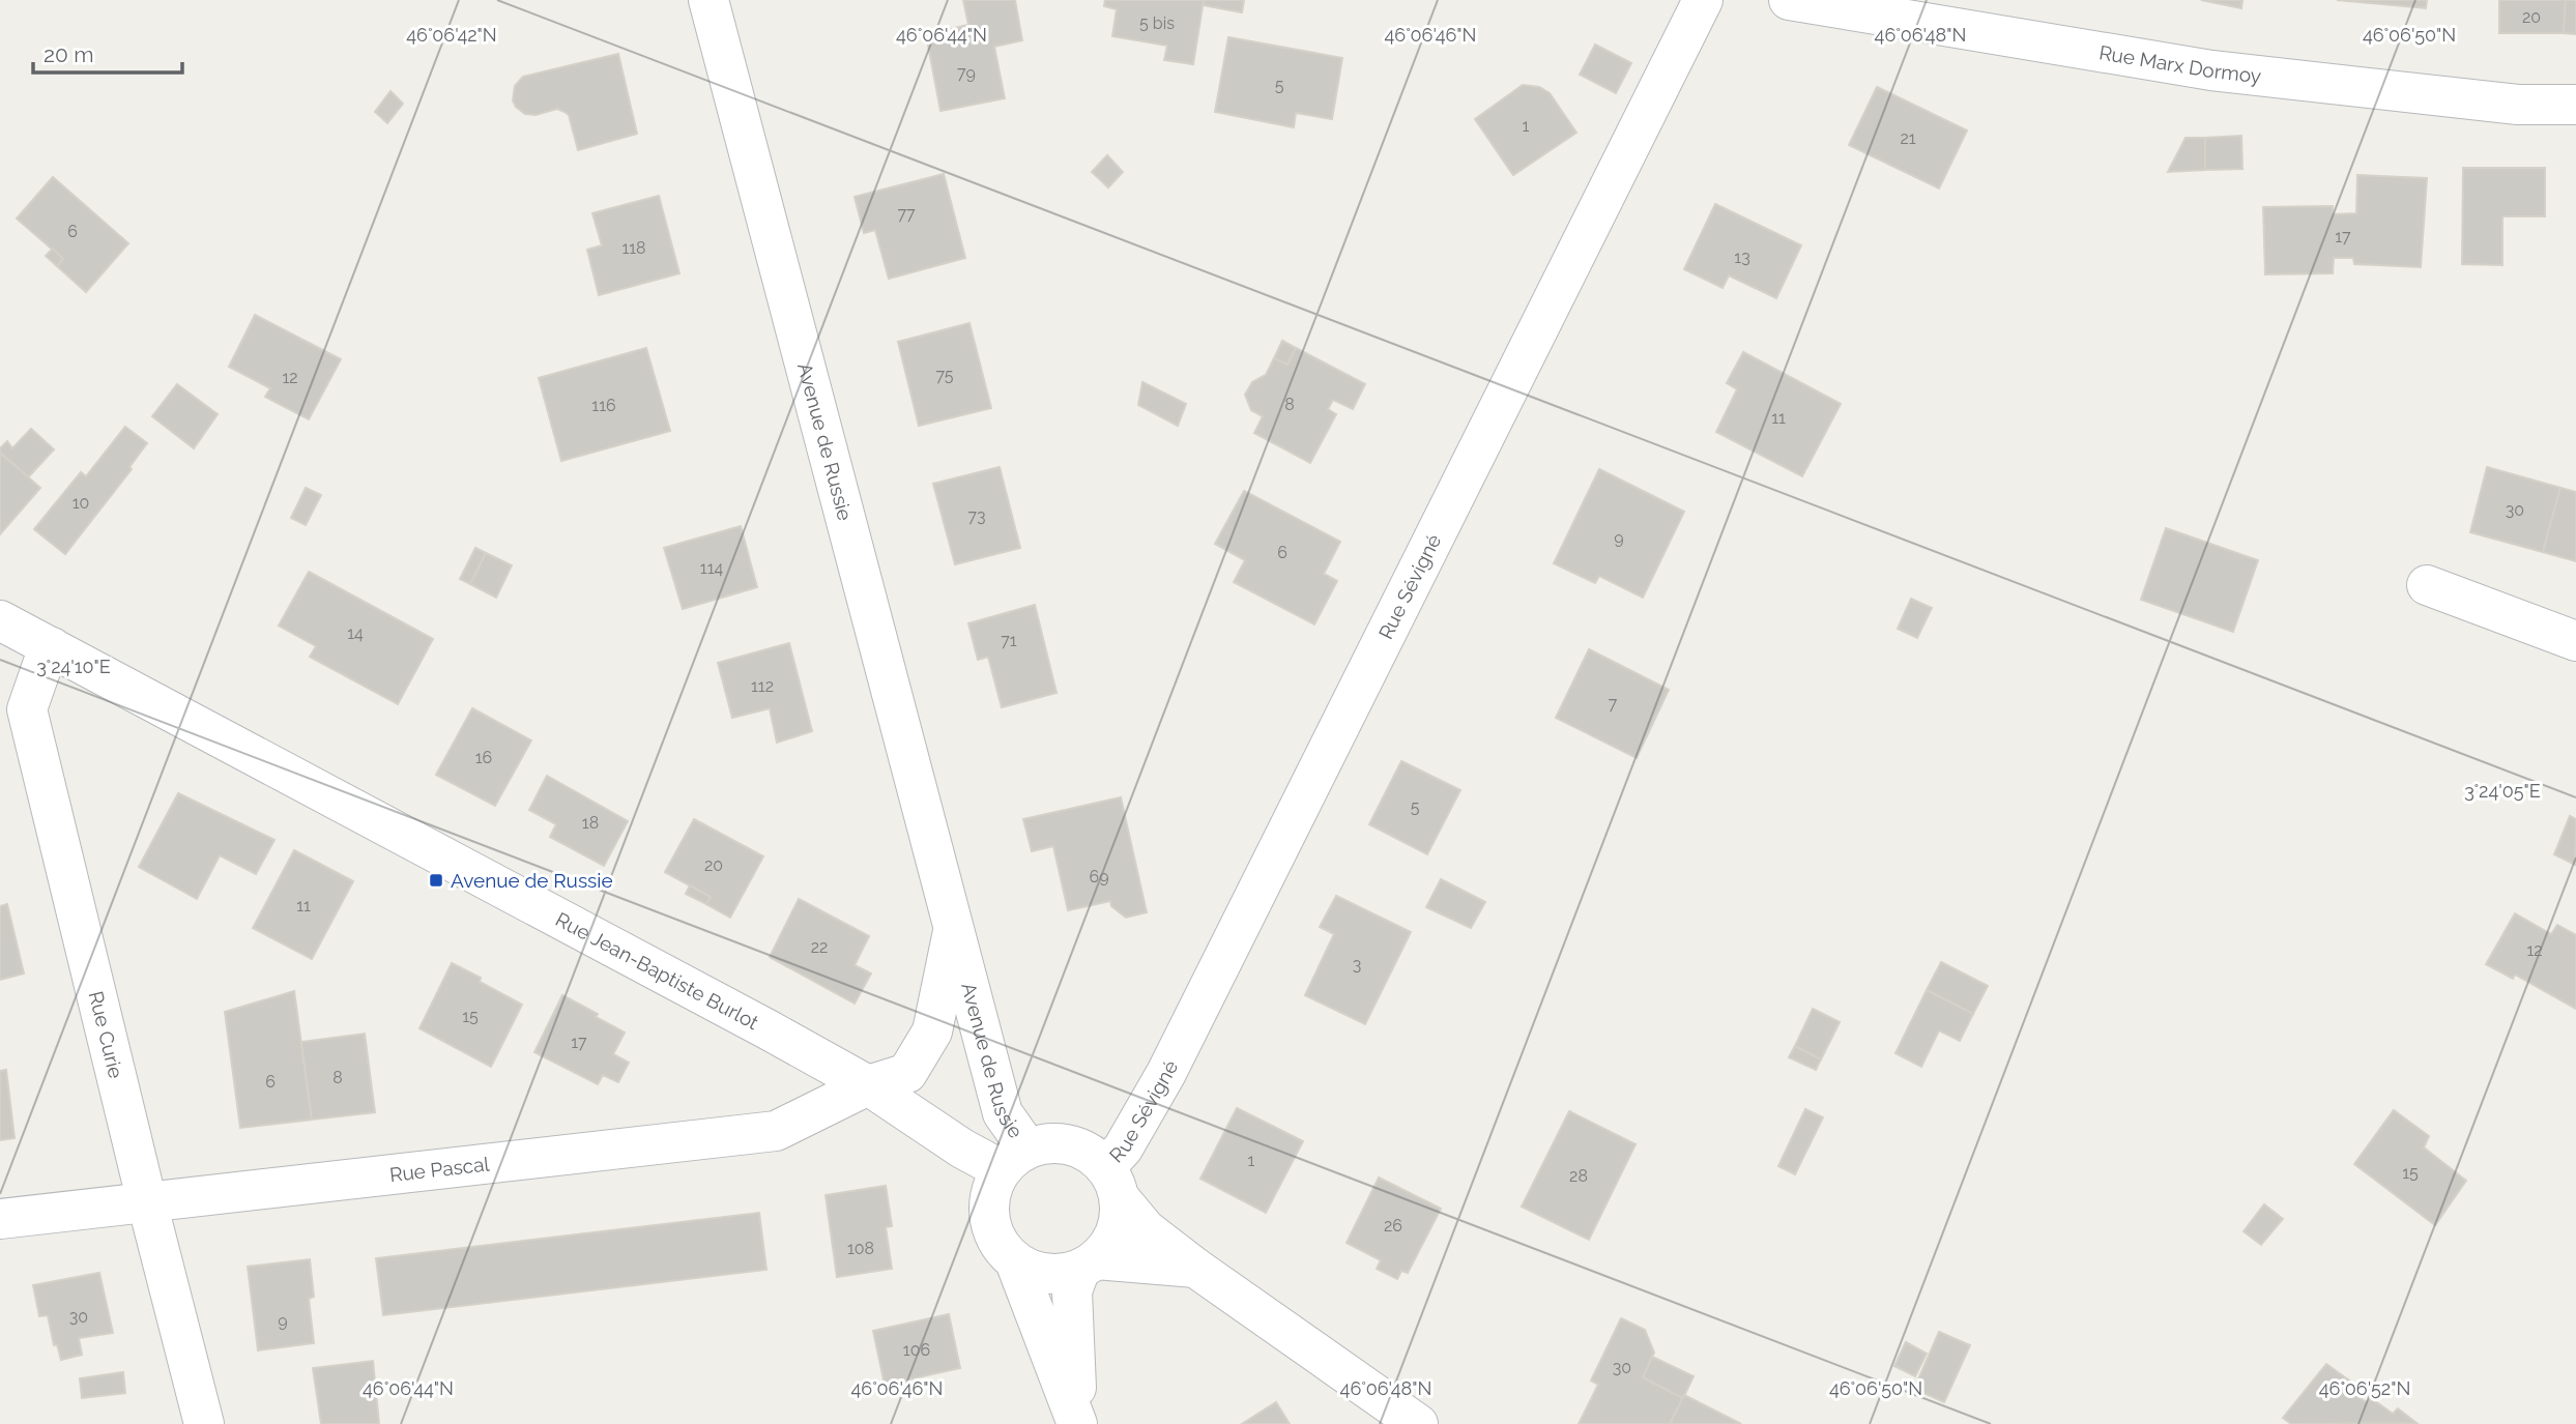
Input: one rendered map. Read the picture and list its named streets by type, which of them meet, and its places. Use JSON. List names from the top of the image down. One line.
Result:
{"streets":{"street":["Rue Marx Dormoy","Avenue de Russie","Rue Sévigné","Rue Jean-Baptiste Burlot","Rue Curie","Rue Pascal"]},"crossings":[["Avenue de Russie","Rue Sévigné"],["Avenue de Russie","Rue Jean-Baptiste Burlot"],["Avenue de Russie","Rue Pascal"],["Rue Sévigné","Rue Jean-Baptiste Burlot"],["Rue Jean-Baptiste Burlot","Rue Curie"],["Rue Jean-Baptiste Burlot","Rue Pascal"],["Rue Curie","Rue Pascal"]],"places":{"transit":["Avenue de Russie"]},"house_numbers":["20","5 bis","79","5","1","21","77","6","17","118","13","75","12","8","116","11","10","30","73","9","6","114","14","71","112","7","16","5","18","20","69","11","22","12","3","15","17","8","6","1","15","28","26","108","30","9","106","30"],"scale_bar":"20 m","coordinates":["46°06'42\"N","46°06'44\"N","46°06'46\"N","46°06'48\"N","46°06'50\"N","3°24'10\"E","3°24'05\"E","46°06'52\"N"]}
